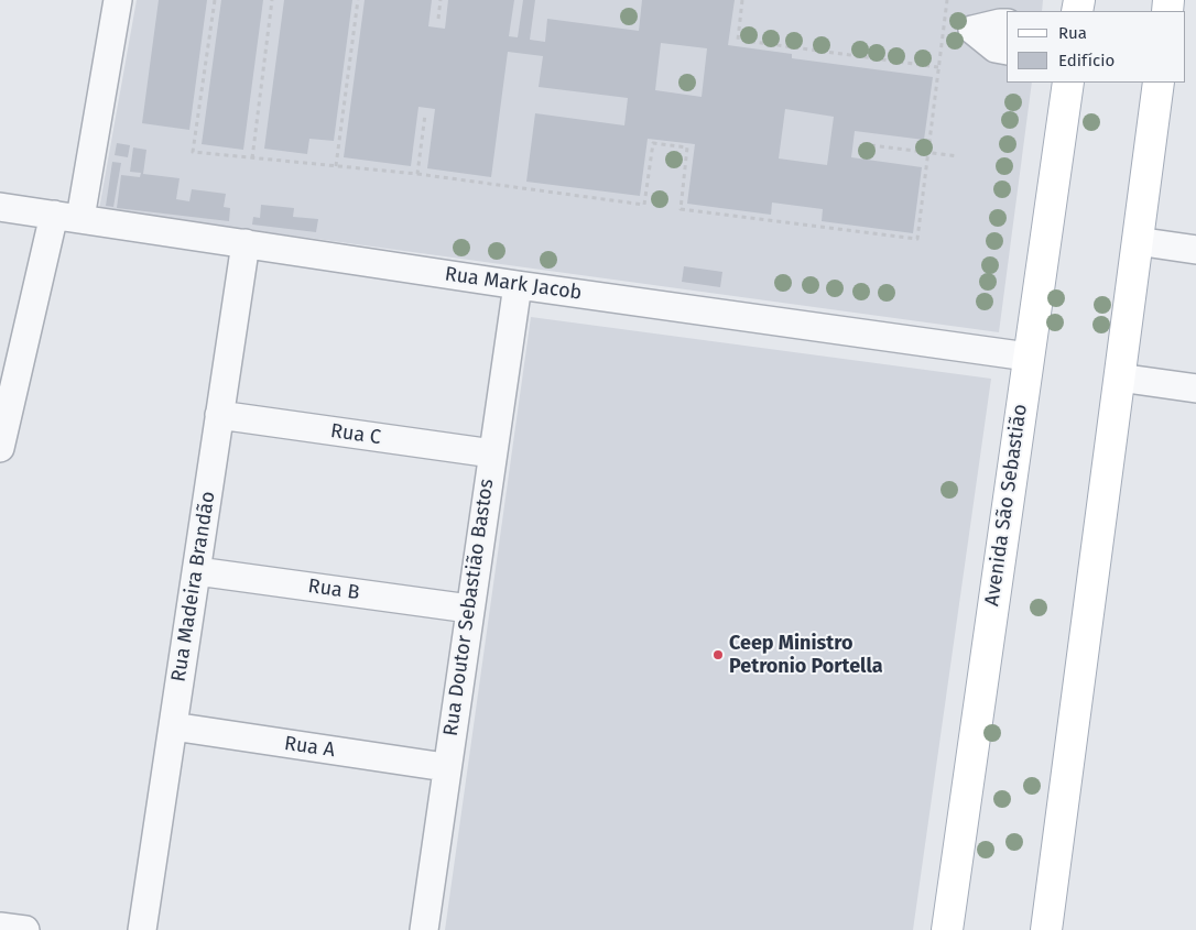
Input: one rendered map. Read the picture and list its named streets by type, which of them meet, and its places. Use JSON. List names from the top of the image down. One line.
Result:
{"streets":{"main road":["Avenida São Sebastião"],"street":["Rua Mark Jacob","Rua C","Rua Madeira Brandão","Rua B","Rua Doutor Sebastião Bastos","Rua A"]},"crossings":[["Rua Mark Jacob","Avenida São Sebastião"],["Rua Mark Jacob","Rua Madeira Brandão"],["Rua Mark Jacob","Rua Doutor Sebastião Bastos"],["Rua C","Rua Madeira Brandão"],["Rua C","Rua Doutor Sebastião Bastos"],["Rua Madeira Brandão","Rua B"],["Rua Madeira Brandão","Rua A"],["Rua B","Rua Doutor Sebastião Bastos"],["Rua Doutor Sebastião Bastos","Rua A"]],"places":["Ceep Ministro Petronio Portella"],"legend":["Rua","Edifício"]}
